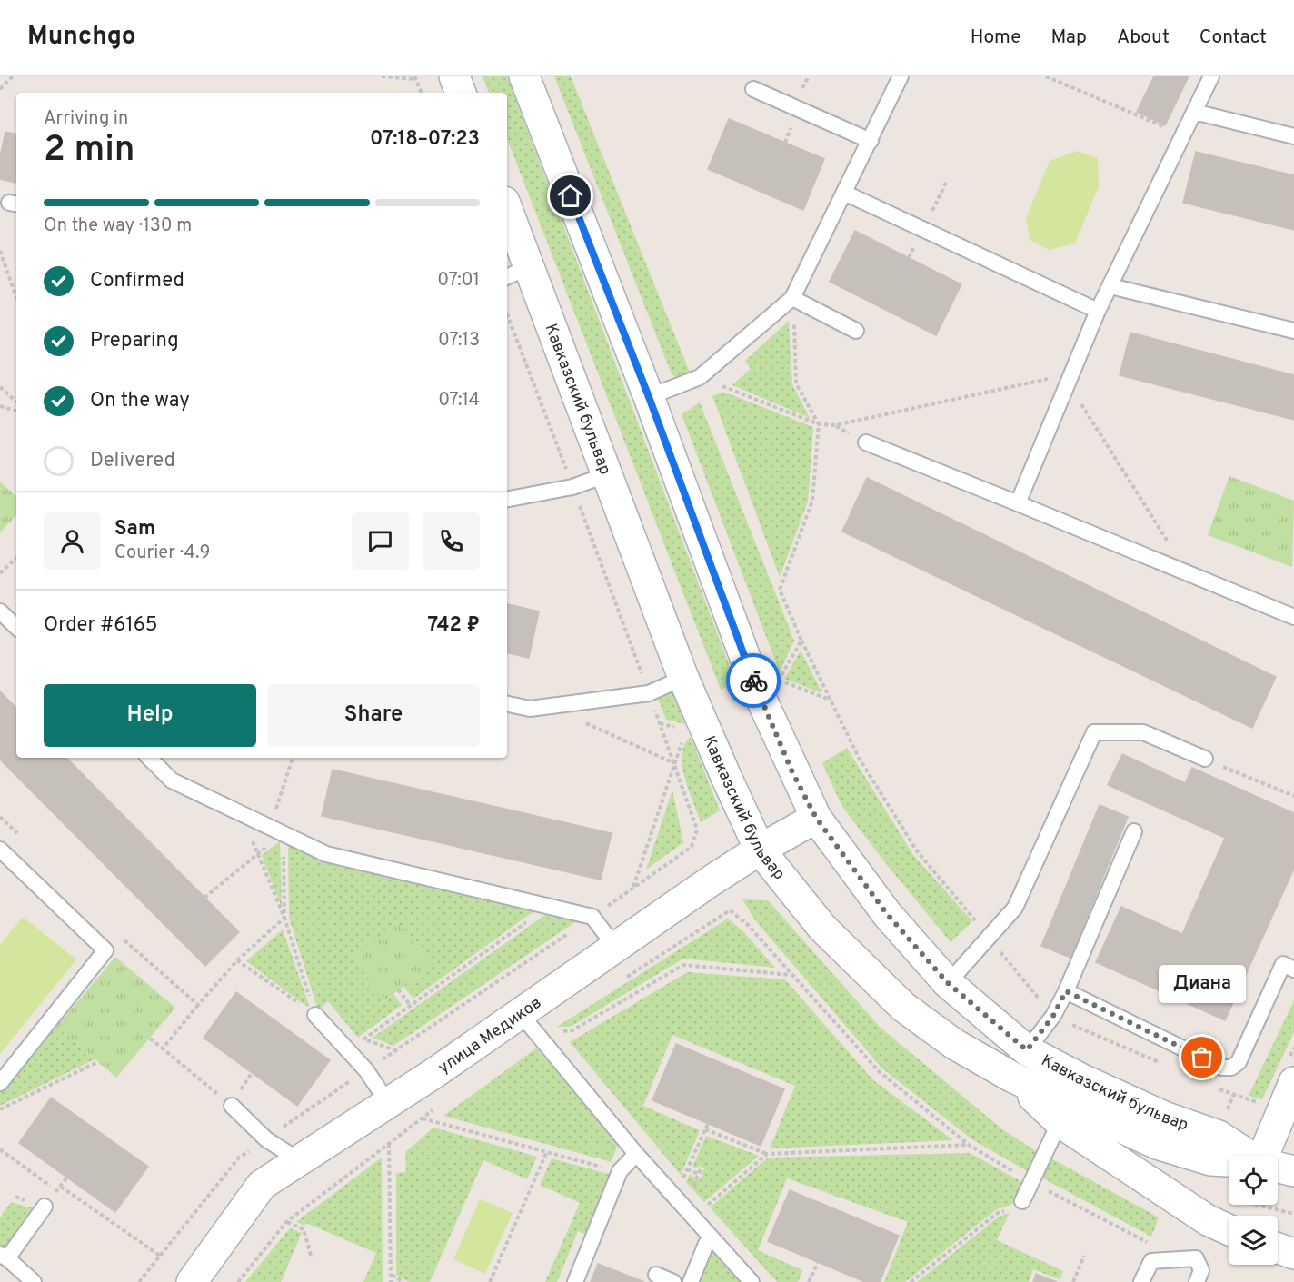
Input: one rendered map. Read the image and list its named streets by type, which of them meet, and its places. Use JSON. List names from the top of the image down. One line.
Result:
{"streets":{"main road":["Кавказский бульвар","улица Медиков"]},"crossings":[["Кавказский бульвар","улица Медиков"]],"places":["Диана"],"page":{"header":"Munchgo","nav":["Home","Map","About","Contact"],"heading":["2 min","Arriving in","07:18–07:23"],"panel":["Sam","Courier · 4.9","Order #6165","742 ₽"],"bar":"On the way · 130 m","list":[["Confirmed","07:01"],["Preparing","07:13"],["On the way","07:14"],"Delivered"],"buttons":["Help","Share"],"bubble":"Диана"}}
